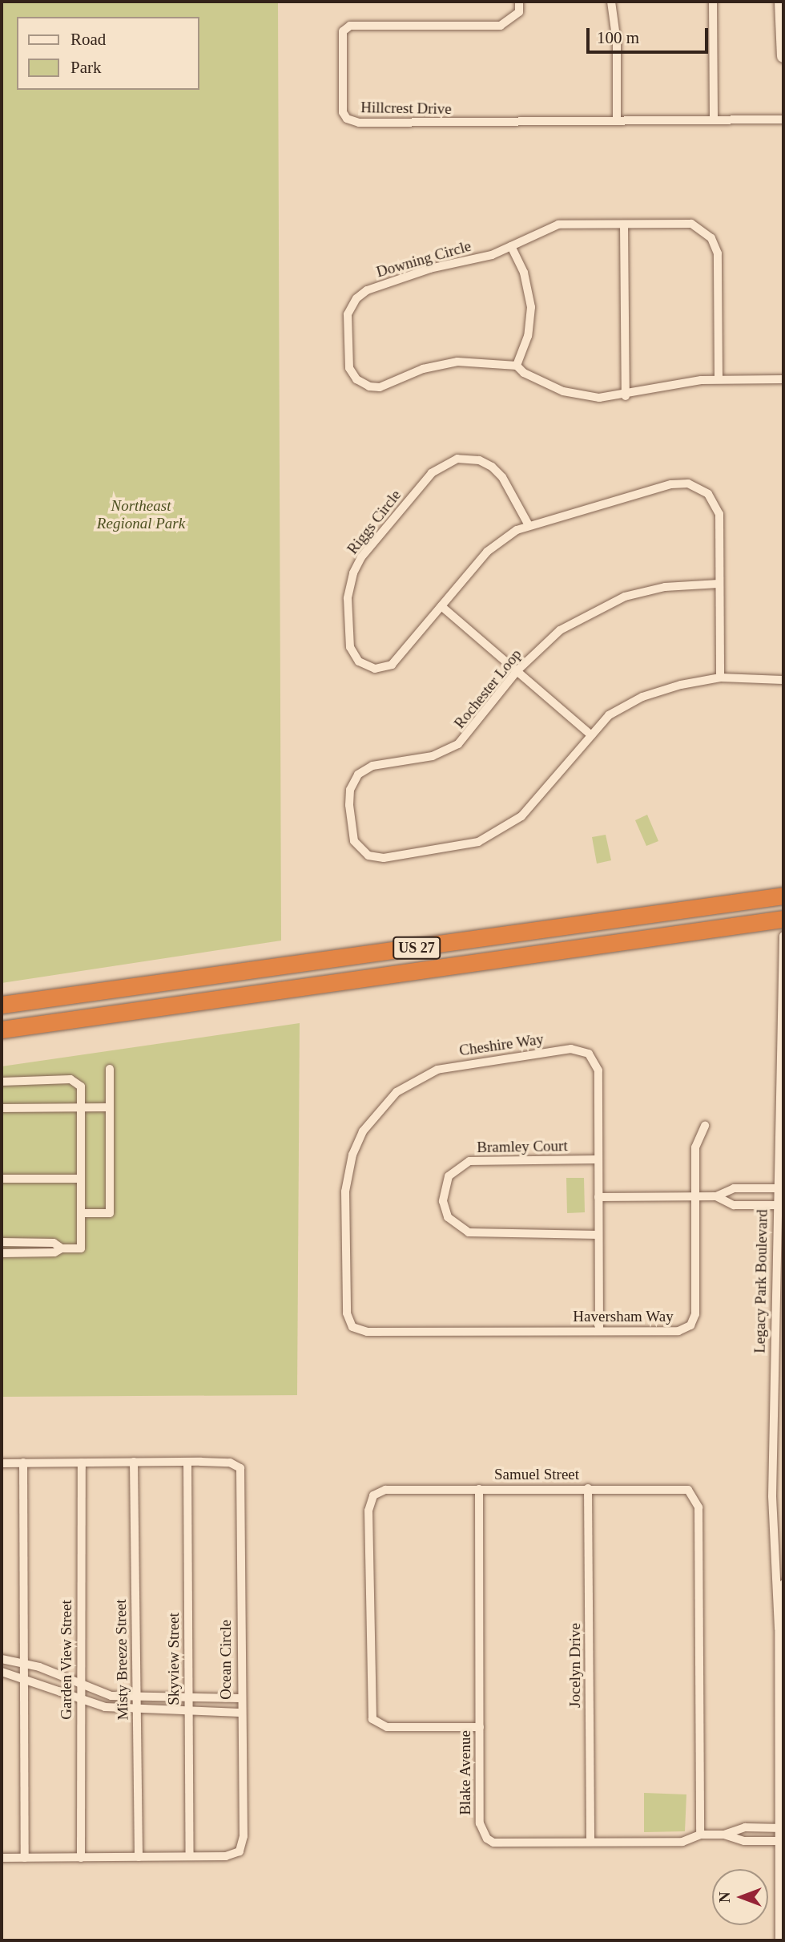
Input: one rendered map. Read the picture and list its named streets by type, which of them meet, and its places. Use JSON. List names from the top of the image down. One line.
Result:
{"streets":{"highway":["US 27"],"street":["Hillcrest Drive","Downing Circle","Riggs Circle","Rochester Loop","Cheshire Way","Bramley Court","Legacy Park Boulevard","Haversham Way","Samuel Street","Skyview Street","Garden View Street","Misty Breeze Street","Ocean Circle","Jocelyn Drive","Blake Avenue"]},"crossings":[["Riggs Circle","Rochester Loop"],["Cheshire Way","Bramley Court"],["Cheshire Way","Haversham Way"],["Samuel Street","Jocelyn Drive"],["Samuel Street","Blake Avenue"],["Skyview Street","Ocean Circle"],["Garden View Street","Ocean Circle"],["Misty Breeze Street","Ocean Circle"],["Jocelyn Drive","Blake Avenue"]],"parks":["Northeast Regional Park"],"legend":["Road","Park"],"scale_bar":"100 m","north":"left"}
